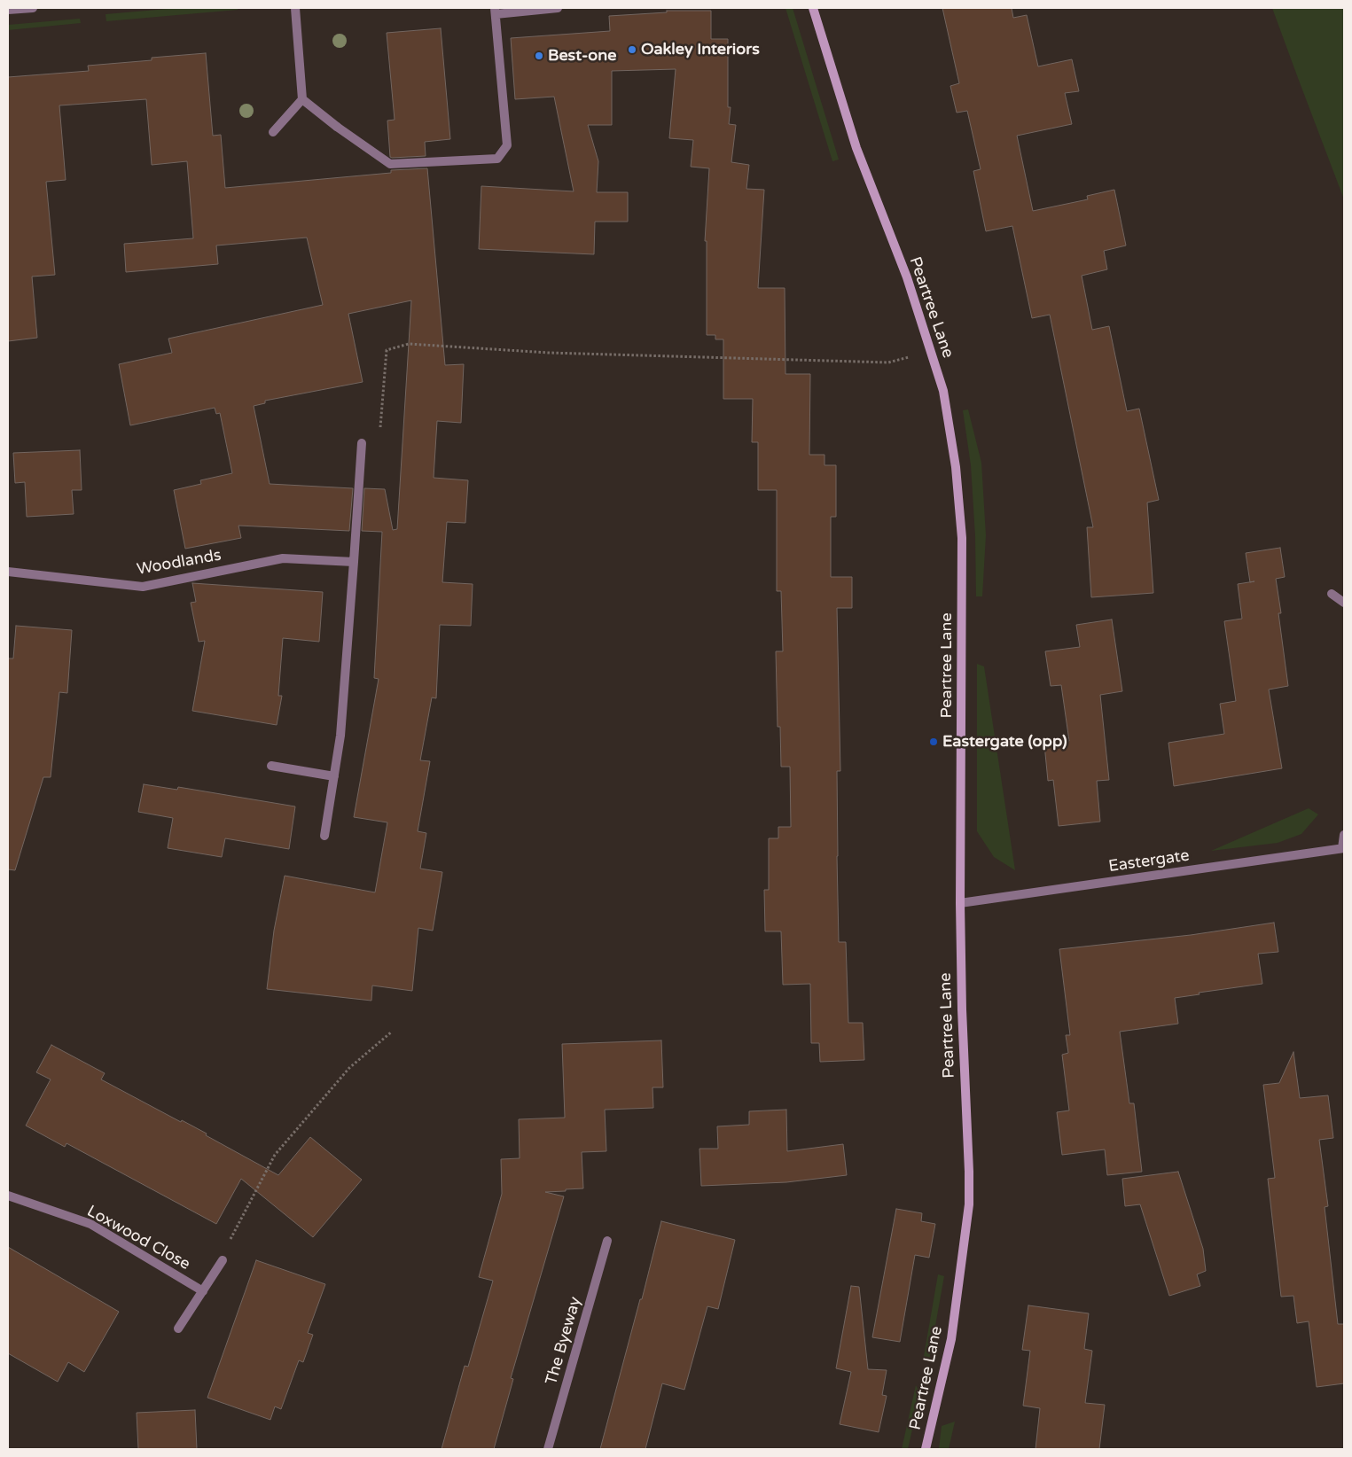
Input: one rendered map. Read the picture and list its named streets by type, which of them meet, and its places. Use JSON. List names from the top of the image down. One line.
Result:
{"streets":{"street":["Peartree Lane","Woodlands","Eastergate","Loxwood Close","The Byeway"]},"crossings":[["Peartree Lane","Eastergate"]],"places":["Oakley Interiors","Best-one","Eastergate (opp)"]}
